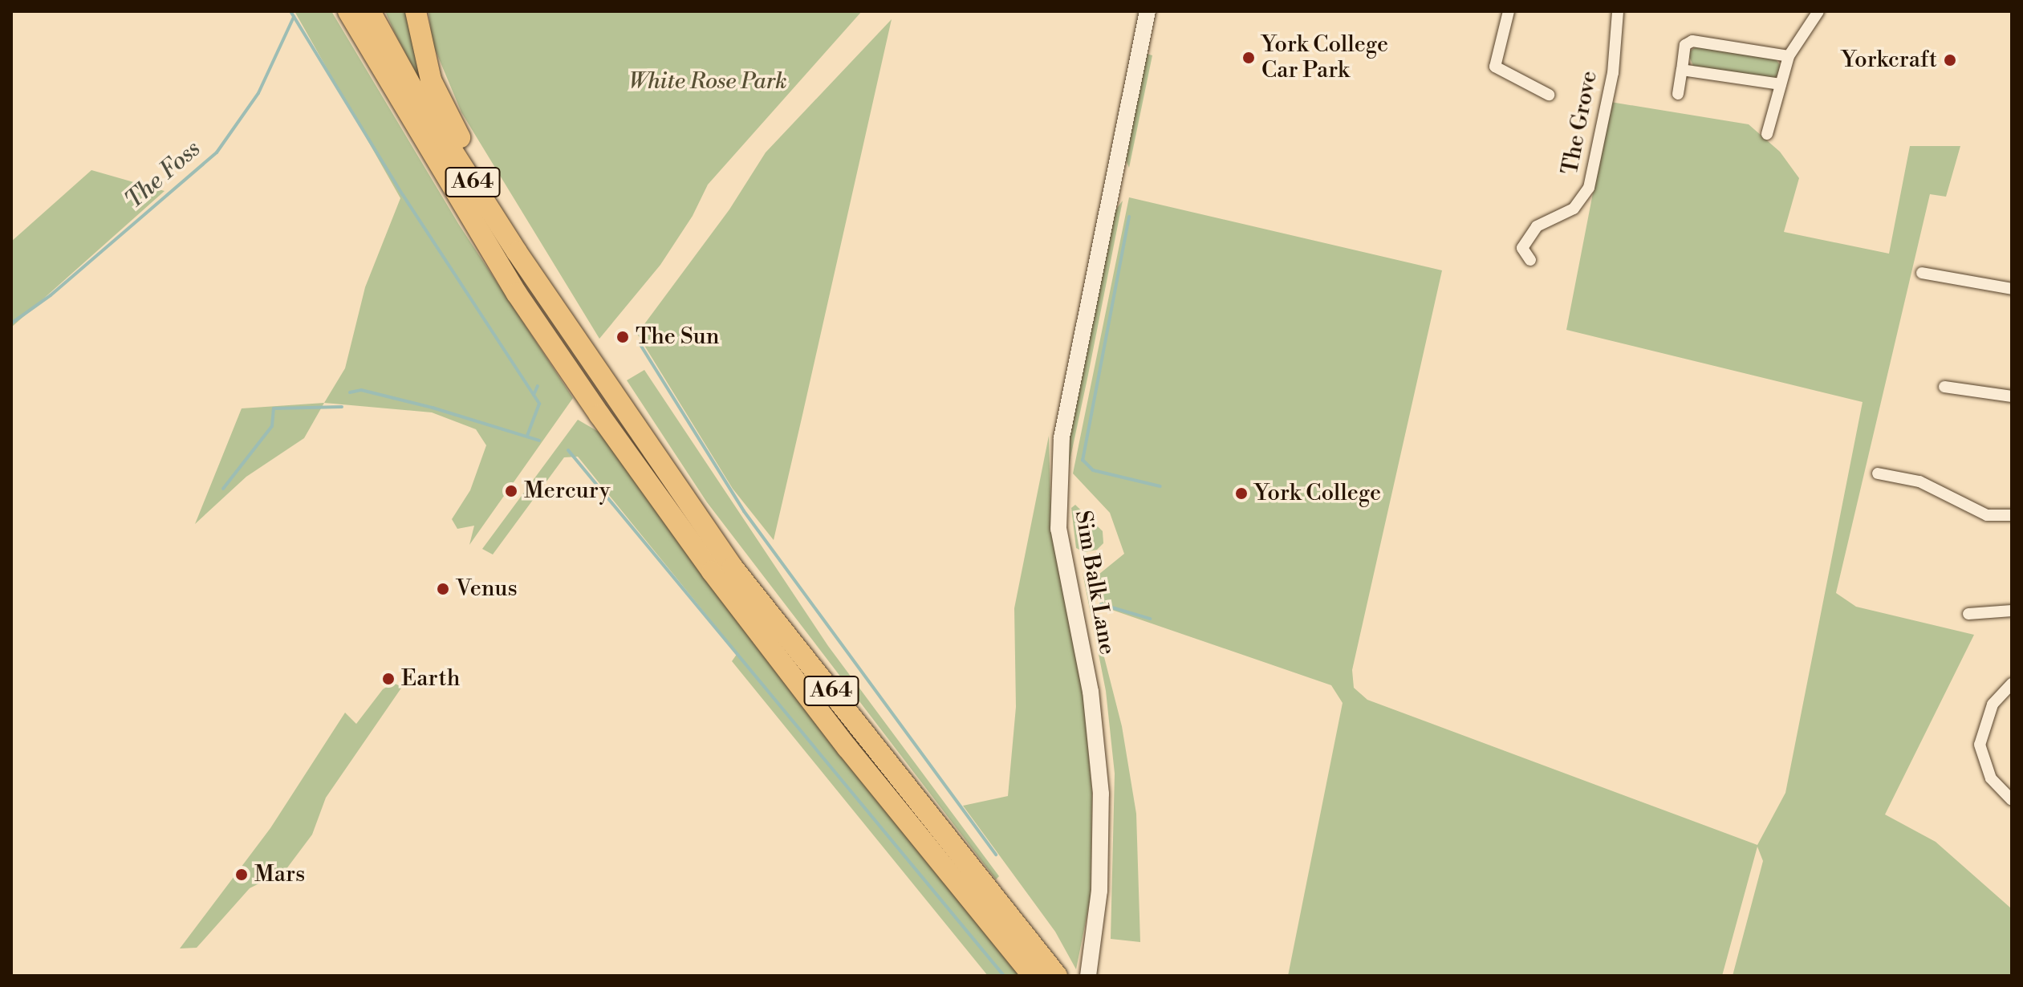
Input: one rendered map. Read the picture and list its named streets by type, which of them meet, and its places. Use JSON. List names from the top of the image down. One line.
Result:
{"streets":{"highway":["A64"],"street":["The Grove","Sim Balk Lane"]},"water":["The Foss"],"parks":["White Rose Park"],"places":["York College Car Park","Yorkcraft","The Sun","Mercury","York College","Venus","Earth","Mars"]}
